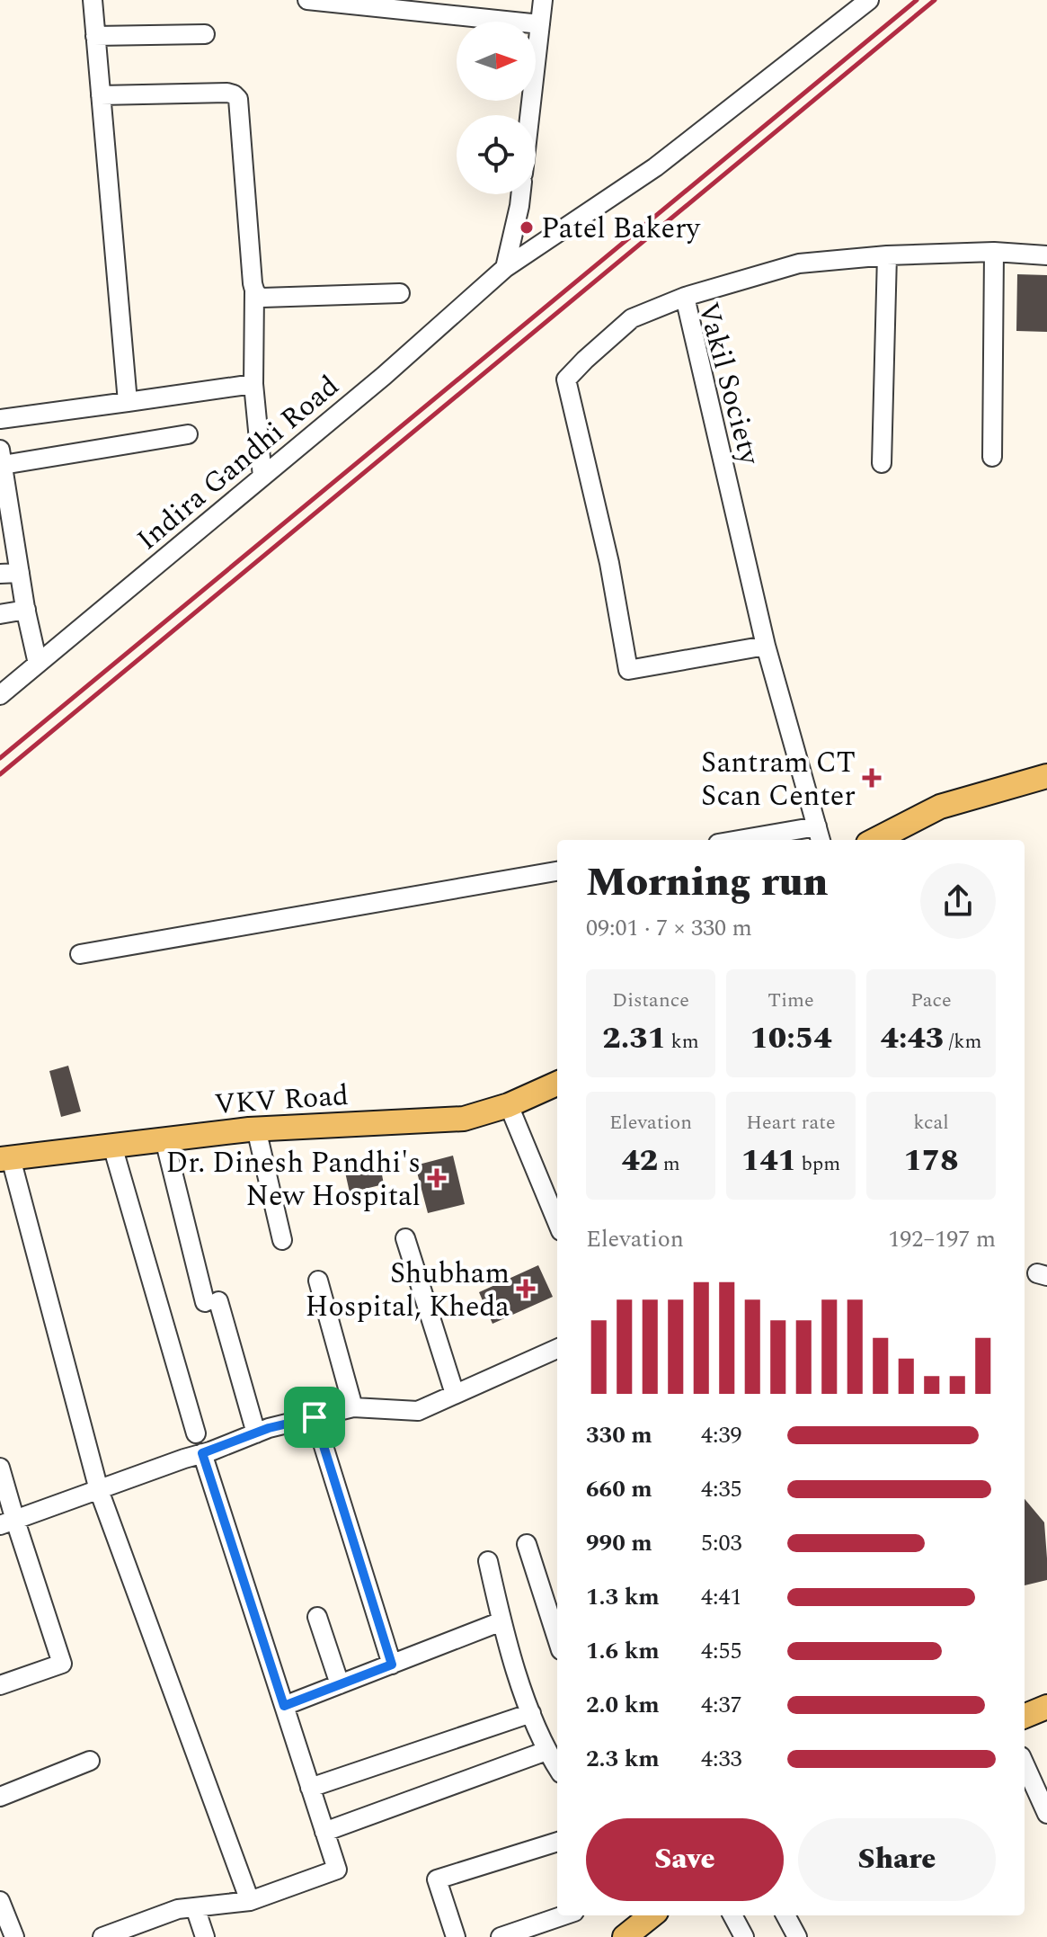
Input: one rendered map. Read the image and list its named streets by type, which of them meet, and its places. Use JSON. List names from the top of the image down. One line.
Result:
{"streets":{"main road":["VKV Road"],"street":["Vakil Society","Indira Gandhi Road"]},"places":{"other":["Patel Bakery"],"health":["Santram CT Scan Center","Dr. Dinesh Pandhi's New Hospital","Shubham Hospital, Kheda"]},"north":"right","page":{"heading":["Morning run","09:01 · 7 × 330 m"],"stats":[["Distance","2.31 km"],["Time","10:54"],["Pace","4:43 /km"],["Elevation","42 m"],["Heart rate","141 bpm"],["kcal","178"]],"chart":["Elevation","192–197 m"],"list":[{"name":"330 m","note":"4:39"},{"name":"660 m","note":"4:35"},{"name":"990 m","note":"5:03"},{"name":"1.3 km","note":"4:41"},{"name":"1.6 km","note":"4:55"},{"name":"2.0 km","note":"4:37"},{"name":"2.3 km","note":"4:33"}],"buttons":["Save","Share"]}}
